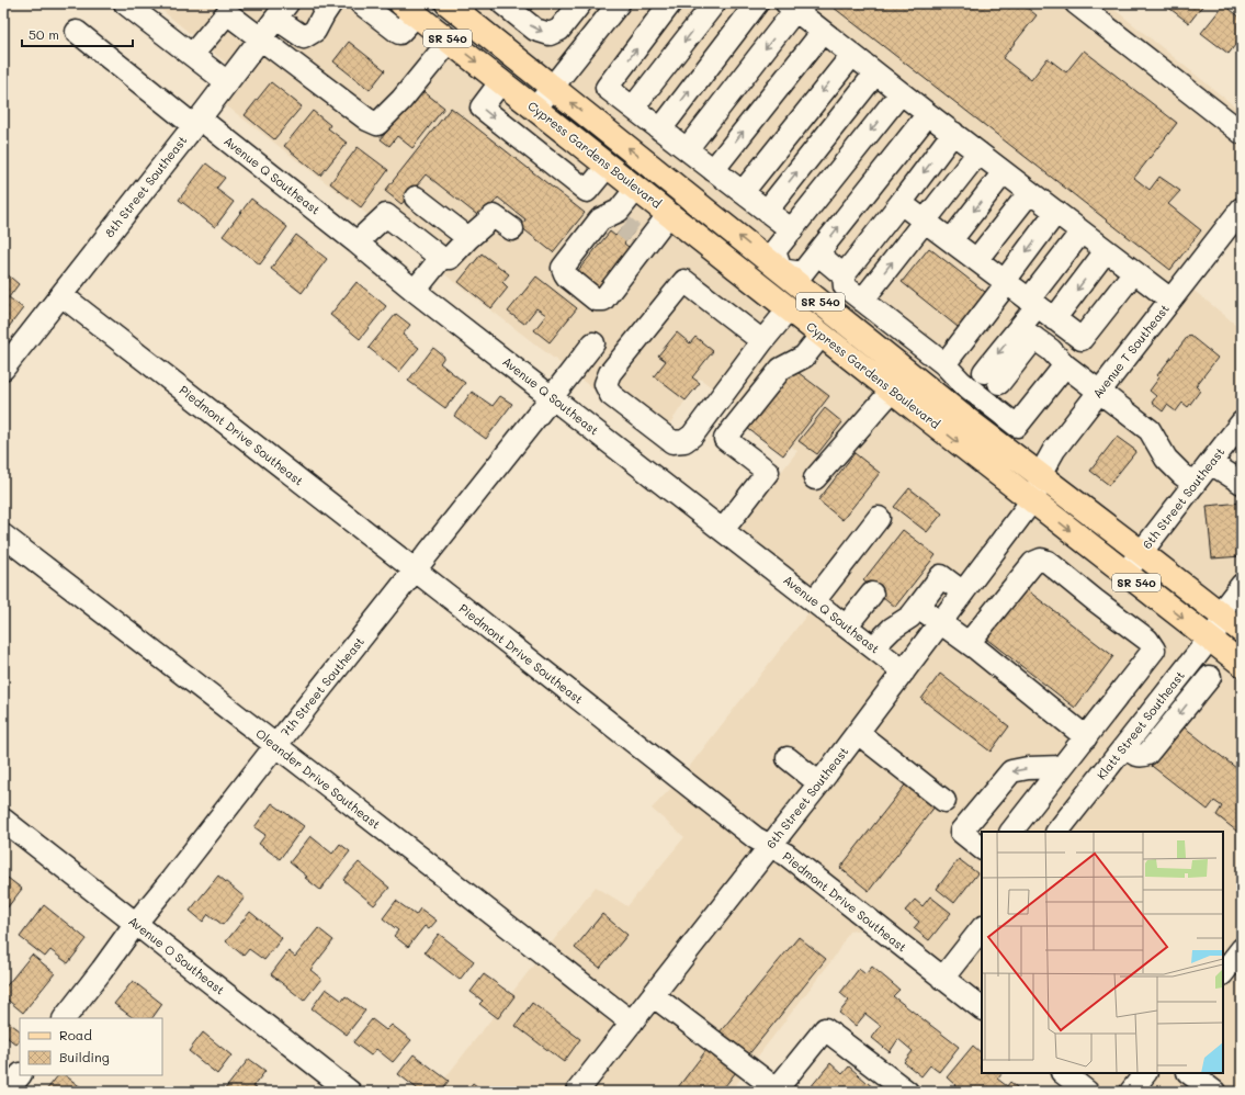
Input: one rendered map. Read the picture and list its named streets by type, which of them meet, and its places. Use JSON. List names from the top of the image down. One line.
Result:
{"streets":{"main road":["SR 540","Cypress Gardens Boulevard"],"street":["Avenue Q Southeast","8th Street Southeast","Avenue T Southeast","Piedmont Drive Southeast","6th Street Southeast","7th Street Southeast","Klatt Street Southeast","Oleander Drive Southeast","Avenue O Southeast"]},"crossings":[["Cypress Gardens Boulevard","Avenue T Southeast"],["Cypress Gardens Boulevard","6th Street Southeast"],["Cypress Gardens Boulevard","Klatt Street Southeast"],["Avenue Q Southeast","8th Street Southeast"],["Avenue Q Southeast","6th Street Southeast"],["Avenue Q Southeast","7th Street Southeast"],["8th Street Southeast","Piedmont Drive Southeast"],["Avenue T Southeast","6th Street Southeast"],["Piedmont Drive Southeast","6th Street Southeast"],["Piedmont Drive Southeast","7th Street Southeast"],["6th Street Southeast","Oleander Drive Southeast"],["7th Street Southeast","Oleander Drive Southeast"],["7th Street Southeast","Avenue O Southeast"]],"legend":["Road","Building"],"scale_bar":"50 m"}
